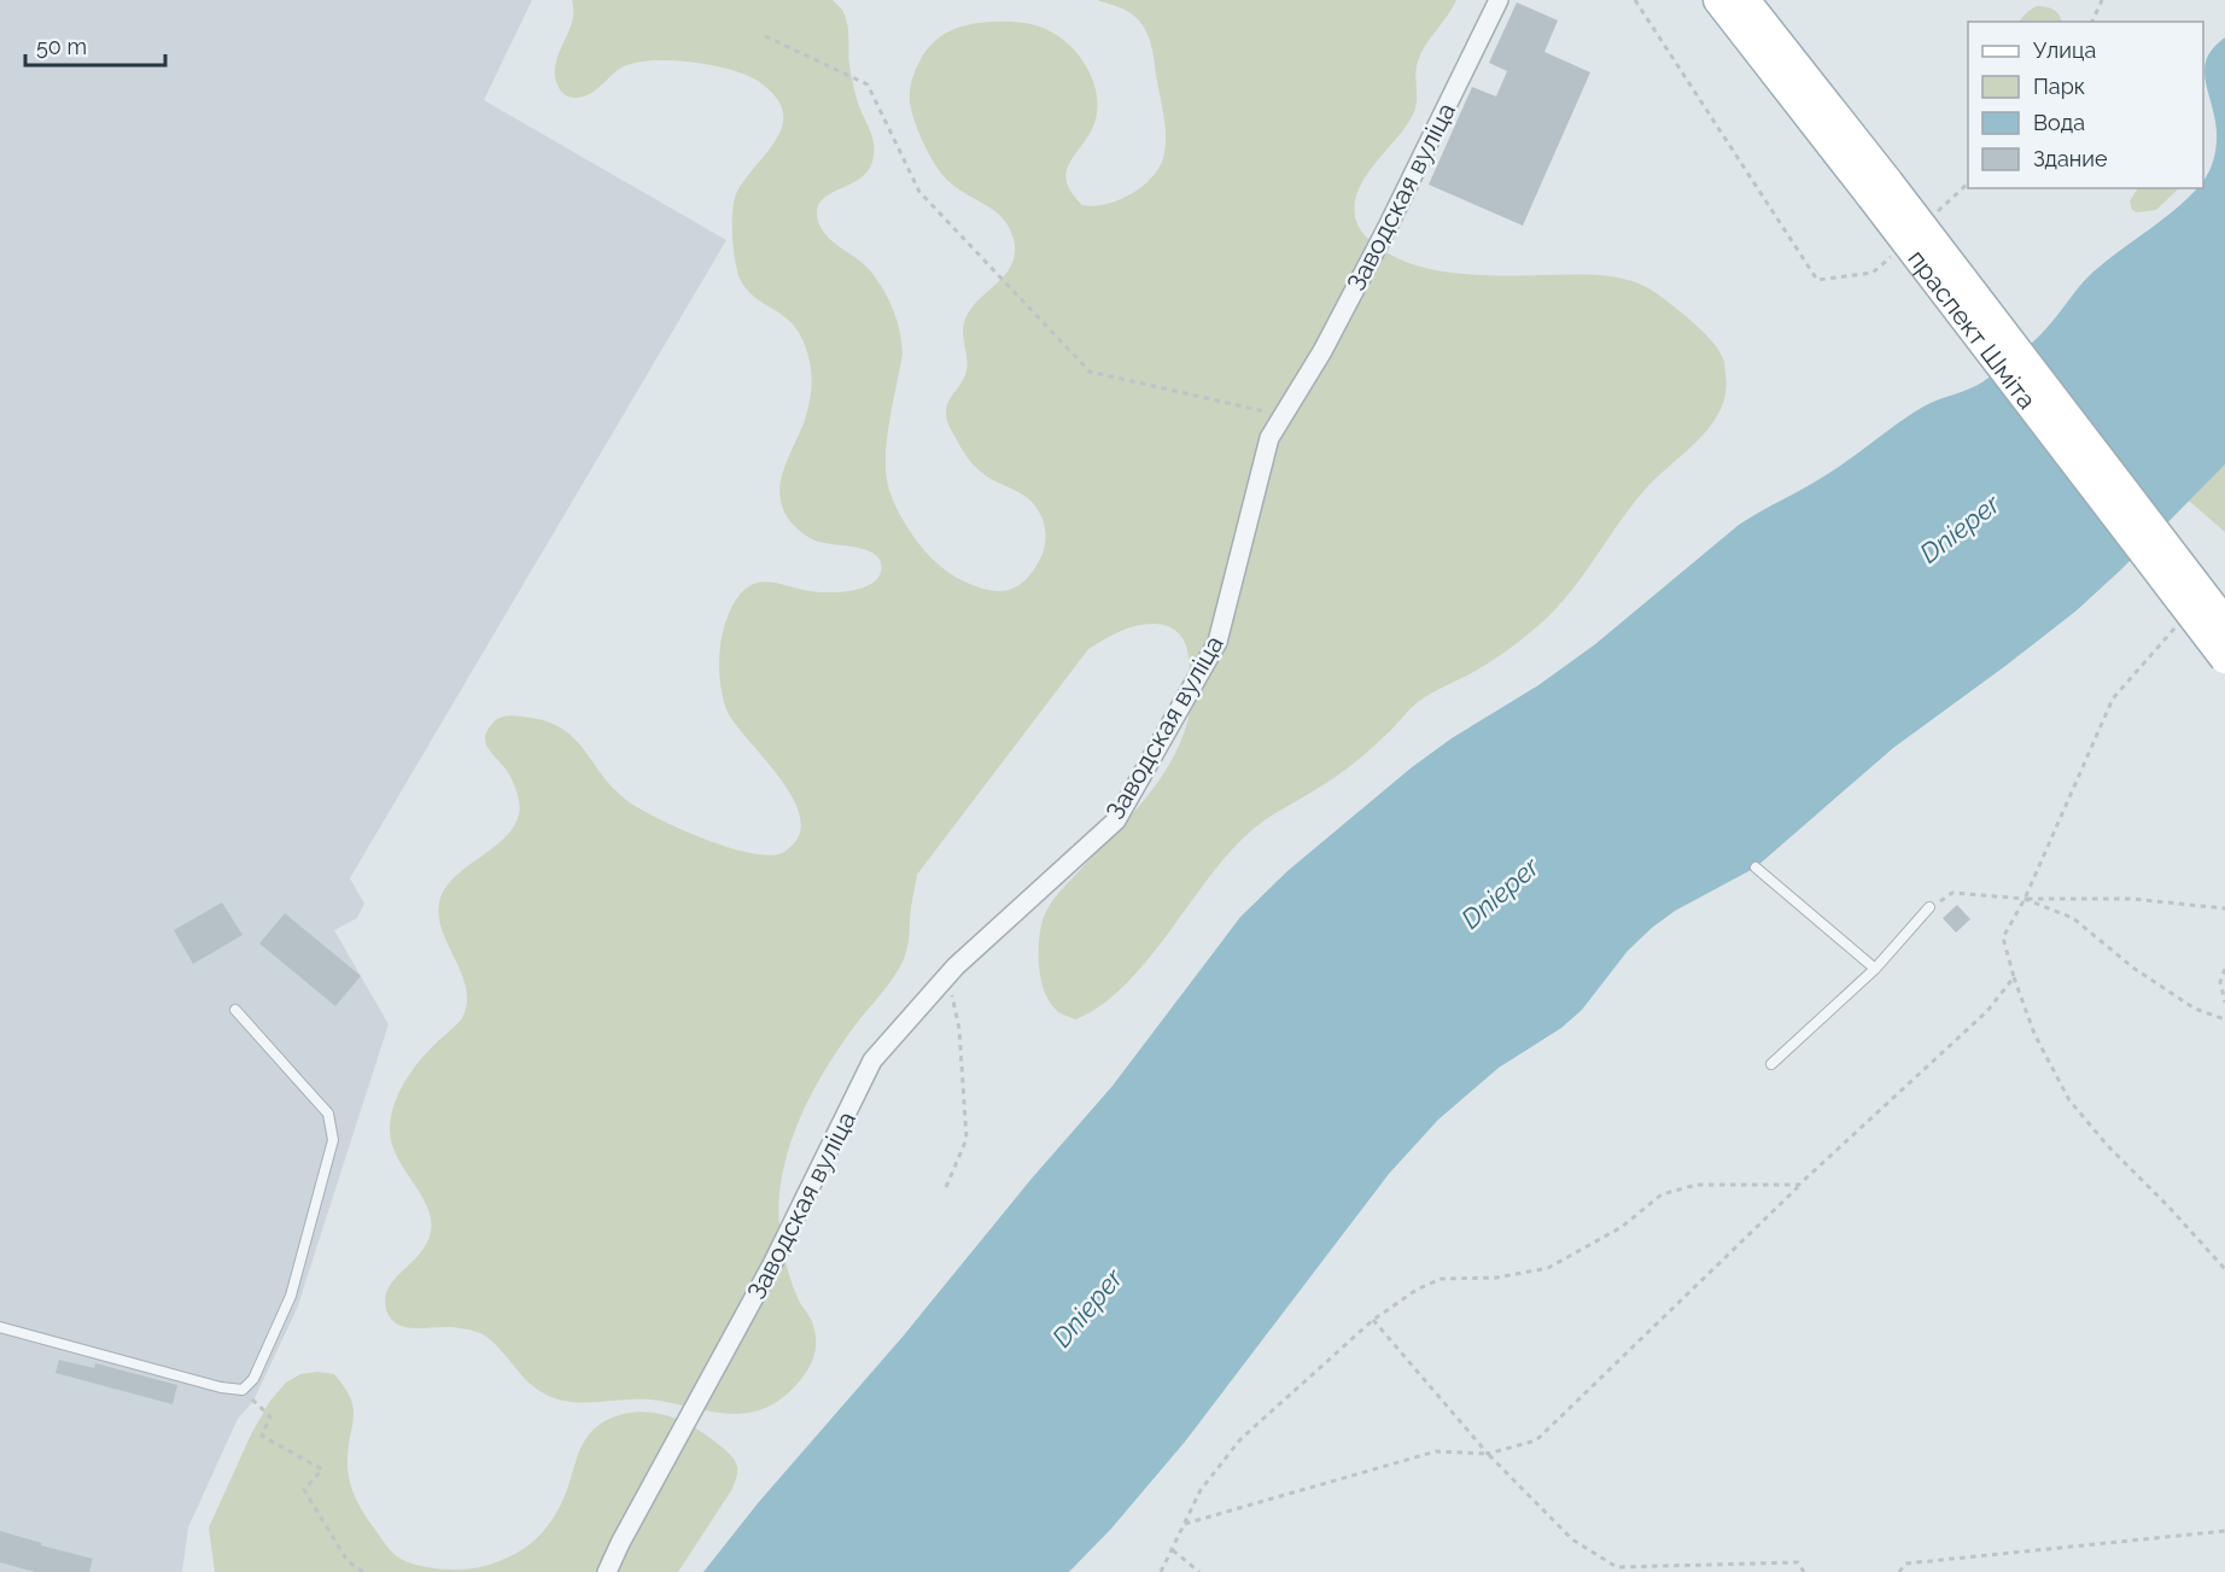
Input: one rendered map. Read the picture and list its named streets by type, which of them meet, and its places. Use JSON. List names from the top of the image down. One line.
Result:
{"streets":{"main road":["праспект Шміта"],"street":["Заводская вуліца"]},"water":["Dnieper"],"legend":["Улица","Парк","Вода","Здание"],"scale_bar":"50 m"}
